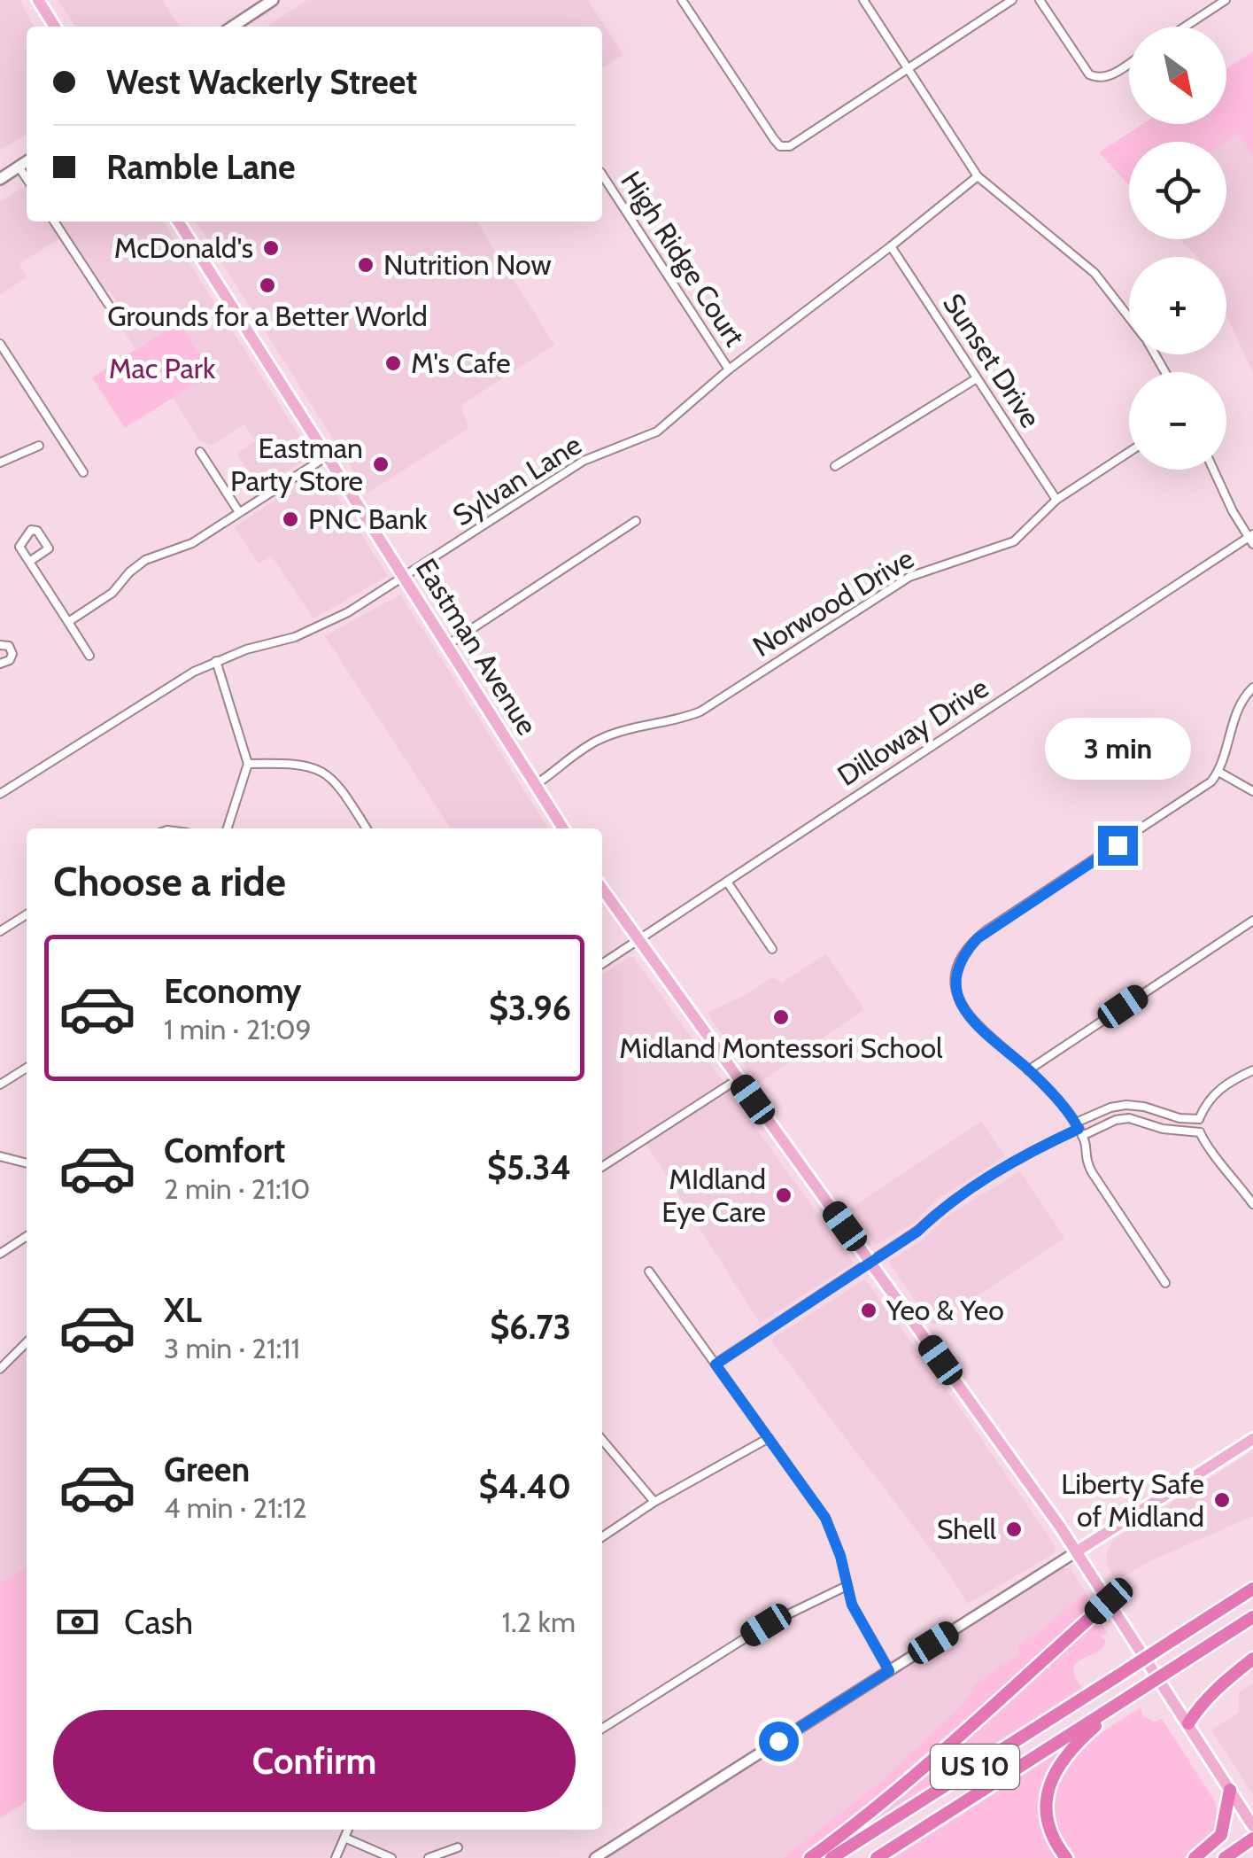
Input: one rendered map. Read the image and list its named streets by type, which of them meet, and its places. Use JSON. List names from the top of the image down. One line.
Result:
{"streets":{"highway":["US 10"],"main road":["Eastman Avenue"],"street":["High Ridge Court","Sunset Drive","Sylvan Lane","Norwood Drive","Dilloway Drive"]},"crossings":[["High Ridge Court","Sylvan Lane"],["Sunset Drive","Sylvan Lane"],["Sunset Drive","Norwood Drive"],["Sylvan Lane","Eastman Avenue"],["Norwood Drive","Eastman Avenue"]],"parks":["Mac Park"],"places":["McDonald's","Nutrition Now","Grounds for a Better World","M's Cafe","Eastman Party Store","PNC Bank","Midland Montessori School","MIdland Eye Care","Yeo & Yeo","Liberty Safe of Midland","Shell"],"north":"bottom right","page":{"map_buttons":["+","−"],"banner":["West Wackerly Street","Ramble Lane"],"bubble":"3 min","heading":"Choose a ride","list":[{"name":"Economy","note":"1 min · 21:09","value":"$3.96"},{"name":"Comfort","note":"2 min · 21:10","value":"$5.34"},{"name":"XL","note":"3 min · 21:11","value":"$6.73"},{"name":"Green","note":"4 min · 21:12","value":"$4.40"}],"pay":["Cash","1.2 km"],"buttons":"Confirm"}}
